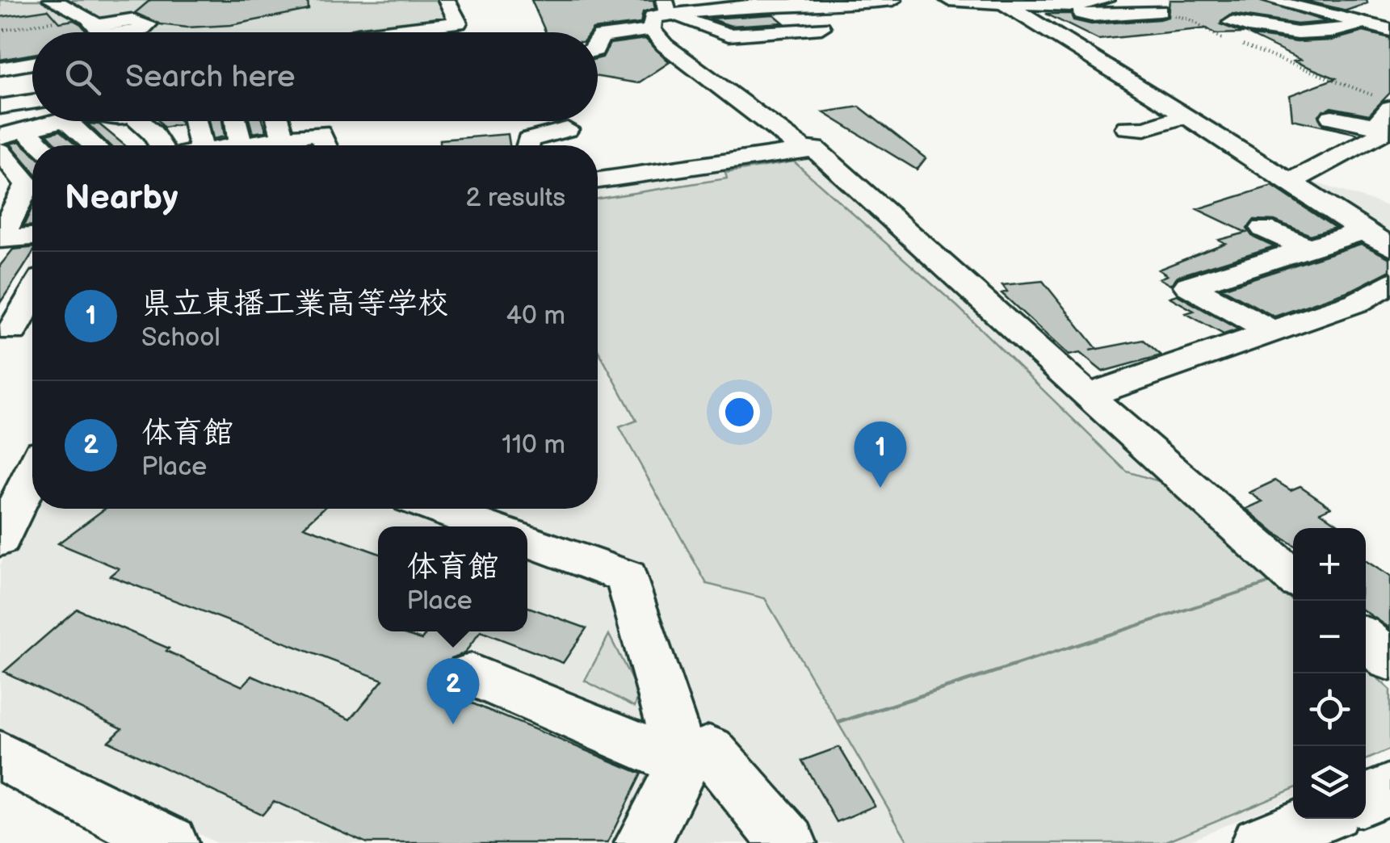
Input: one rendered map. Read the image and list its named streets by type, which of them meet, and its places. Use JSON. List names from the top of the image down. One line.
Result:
{"page":{"search":"Search here","heading":["Nearby","2 results"],"list":[{"mark":"1","name":"県立東播工業高等学校","note":"School","value":"40 m"},{"mark":"2","name":"体育館","note":"Place","value":"110 m"}],"pins":["1","2"],"popup":["体育館","Place"],"map_buttons":["+","−"]}}
